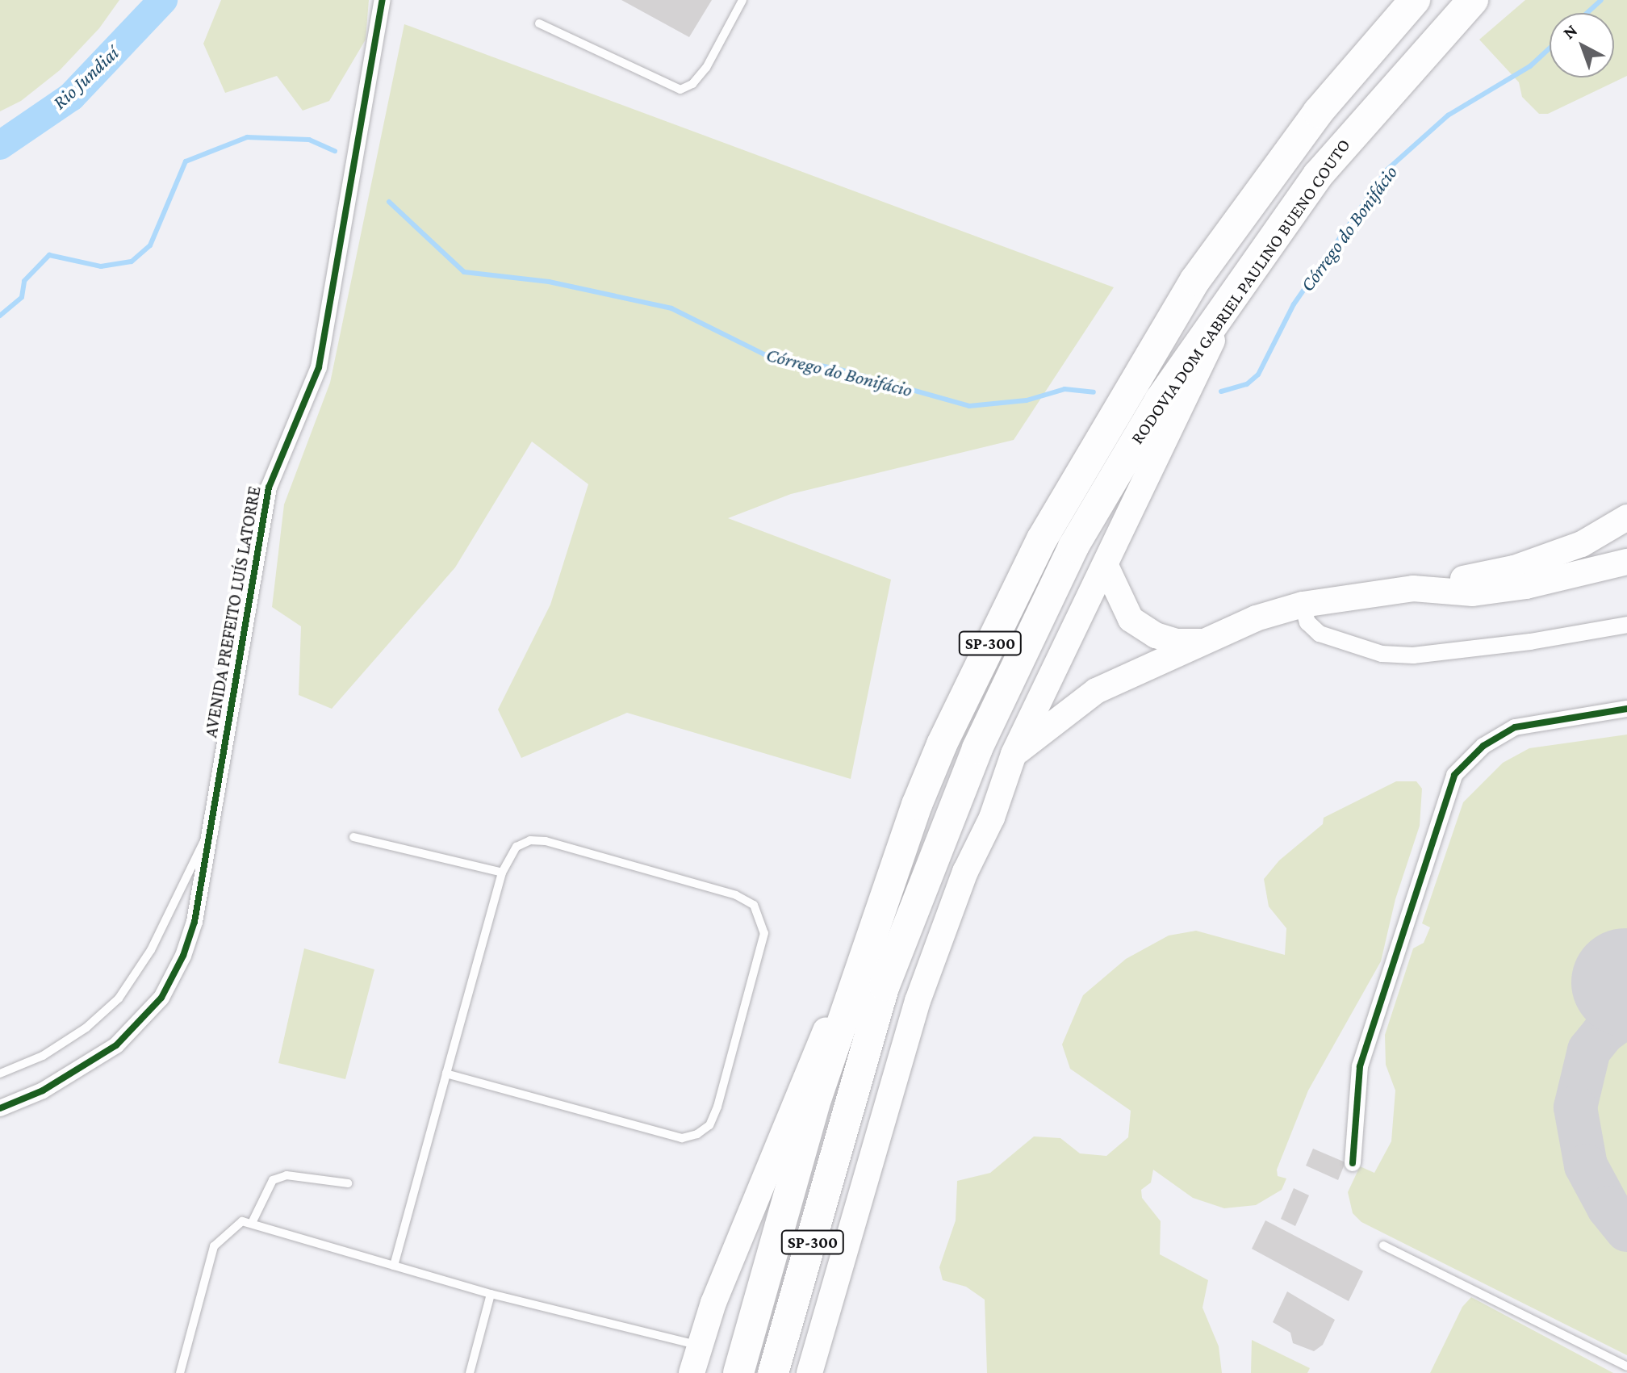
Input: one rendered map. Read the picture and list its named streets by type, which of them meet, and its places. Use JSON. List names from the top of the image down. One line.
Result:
{"streets":{"highway":["RODOVIA DOM GABRIEL PAULINO BUENO COUTO","SP-300"],"street":["AVENIDA PREFEITO LUÍS LATORRE"]},"water":["Rio Jundiaí","Córrego do Bonifácio"],"north":"top left"}
